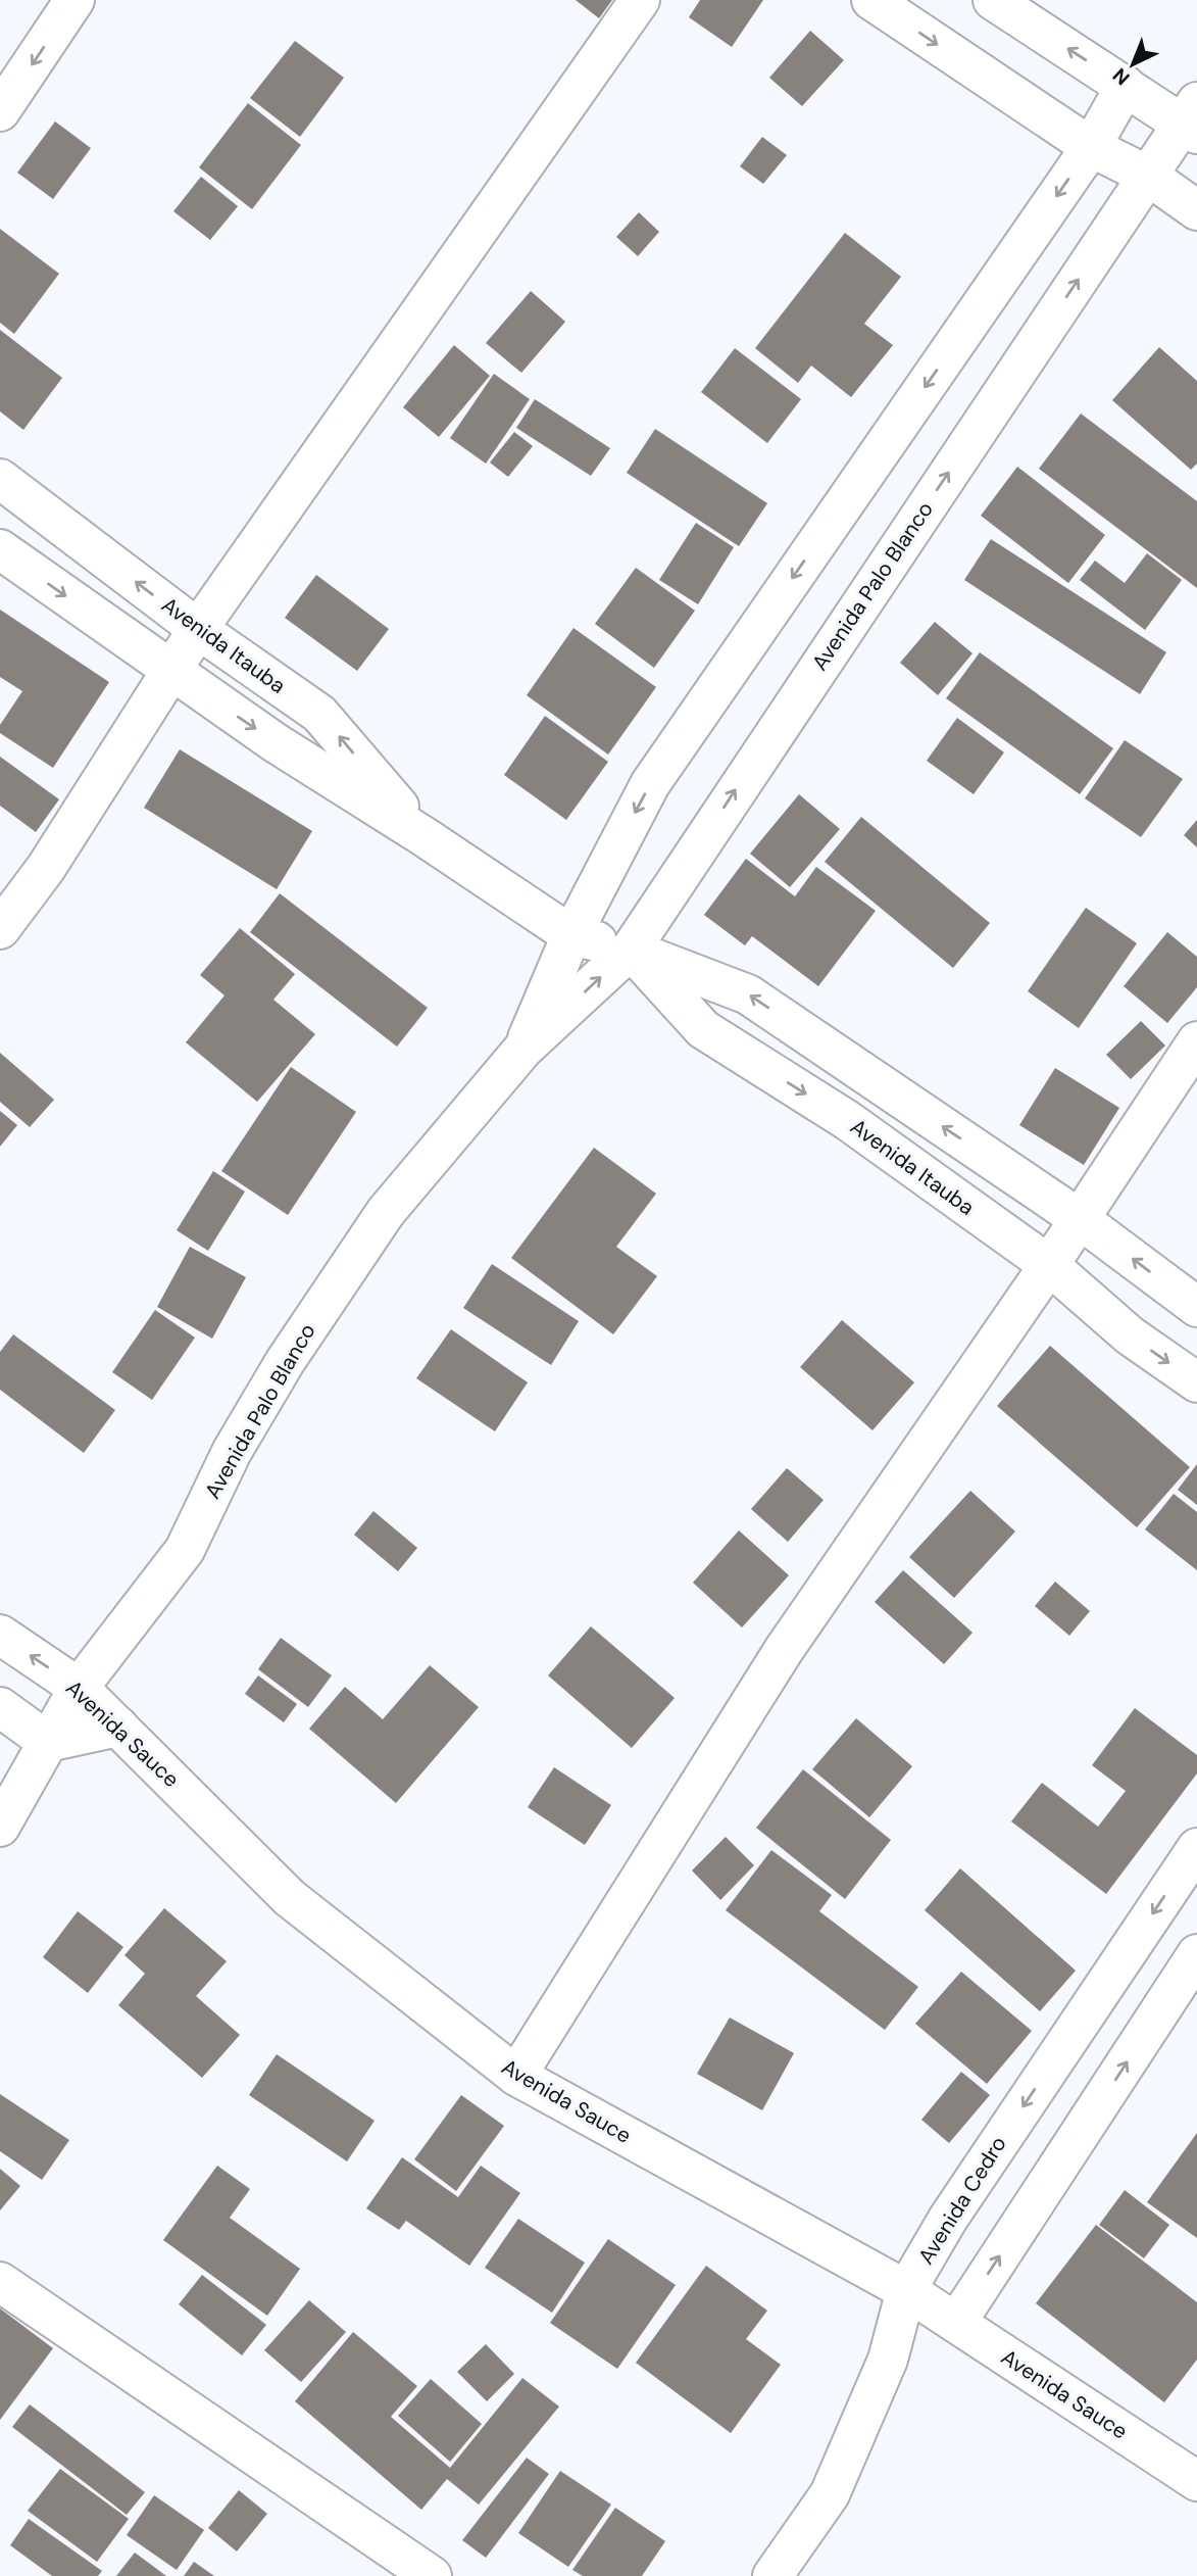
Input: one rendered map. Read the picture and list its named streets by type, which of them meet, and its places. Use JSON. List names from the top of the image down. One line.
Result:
{"streets":{"street":["Avenida Palo Blanco","Avenida Itauba","Avenida Sauce","Avenida Cedro"]},"crossings":[["Avenida Palo Blanco","Avenida Itauba"],["Avenida Palo Blanco","Avenida Sauce"],["Avenida Sauce","Avenida Cedro"]],"north":"bottom left"}
